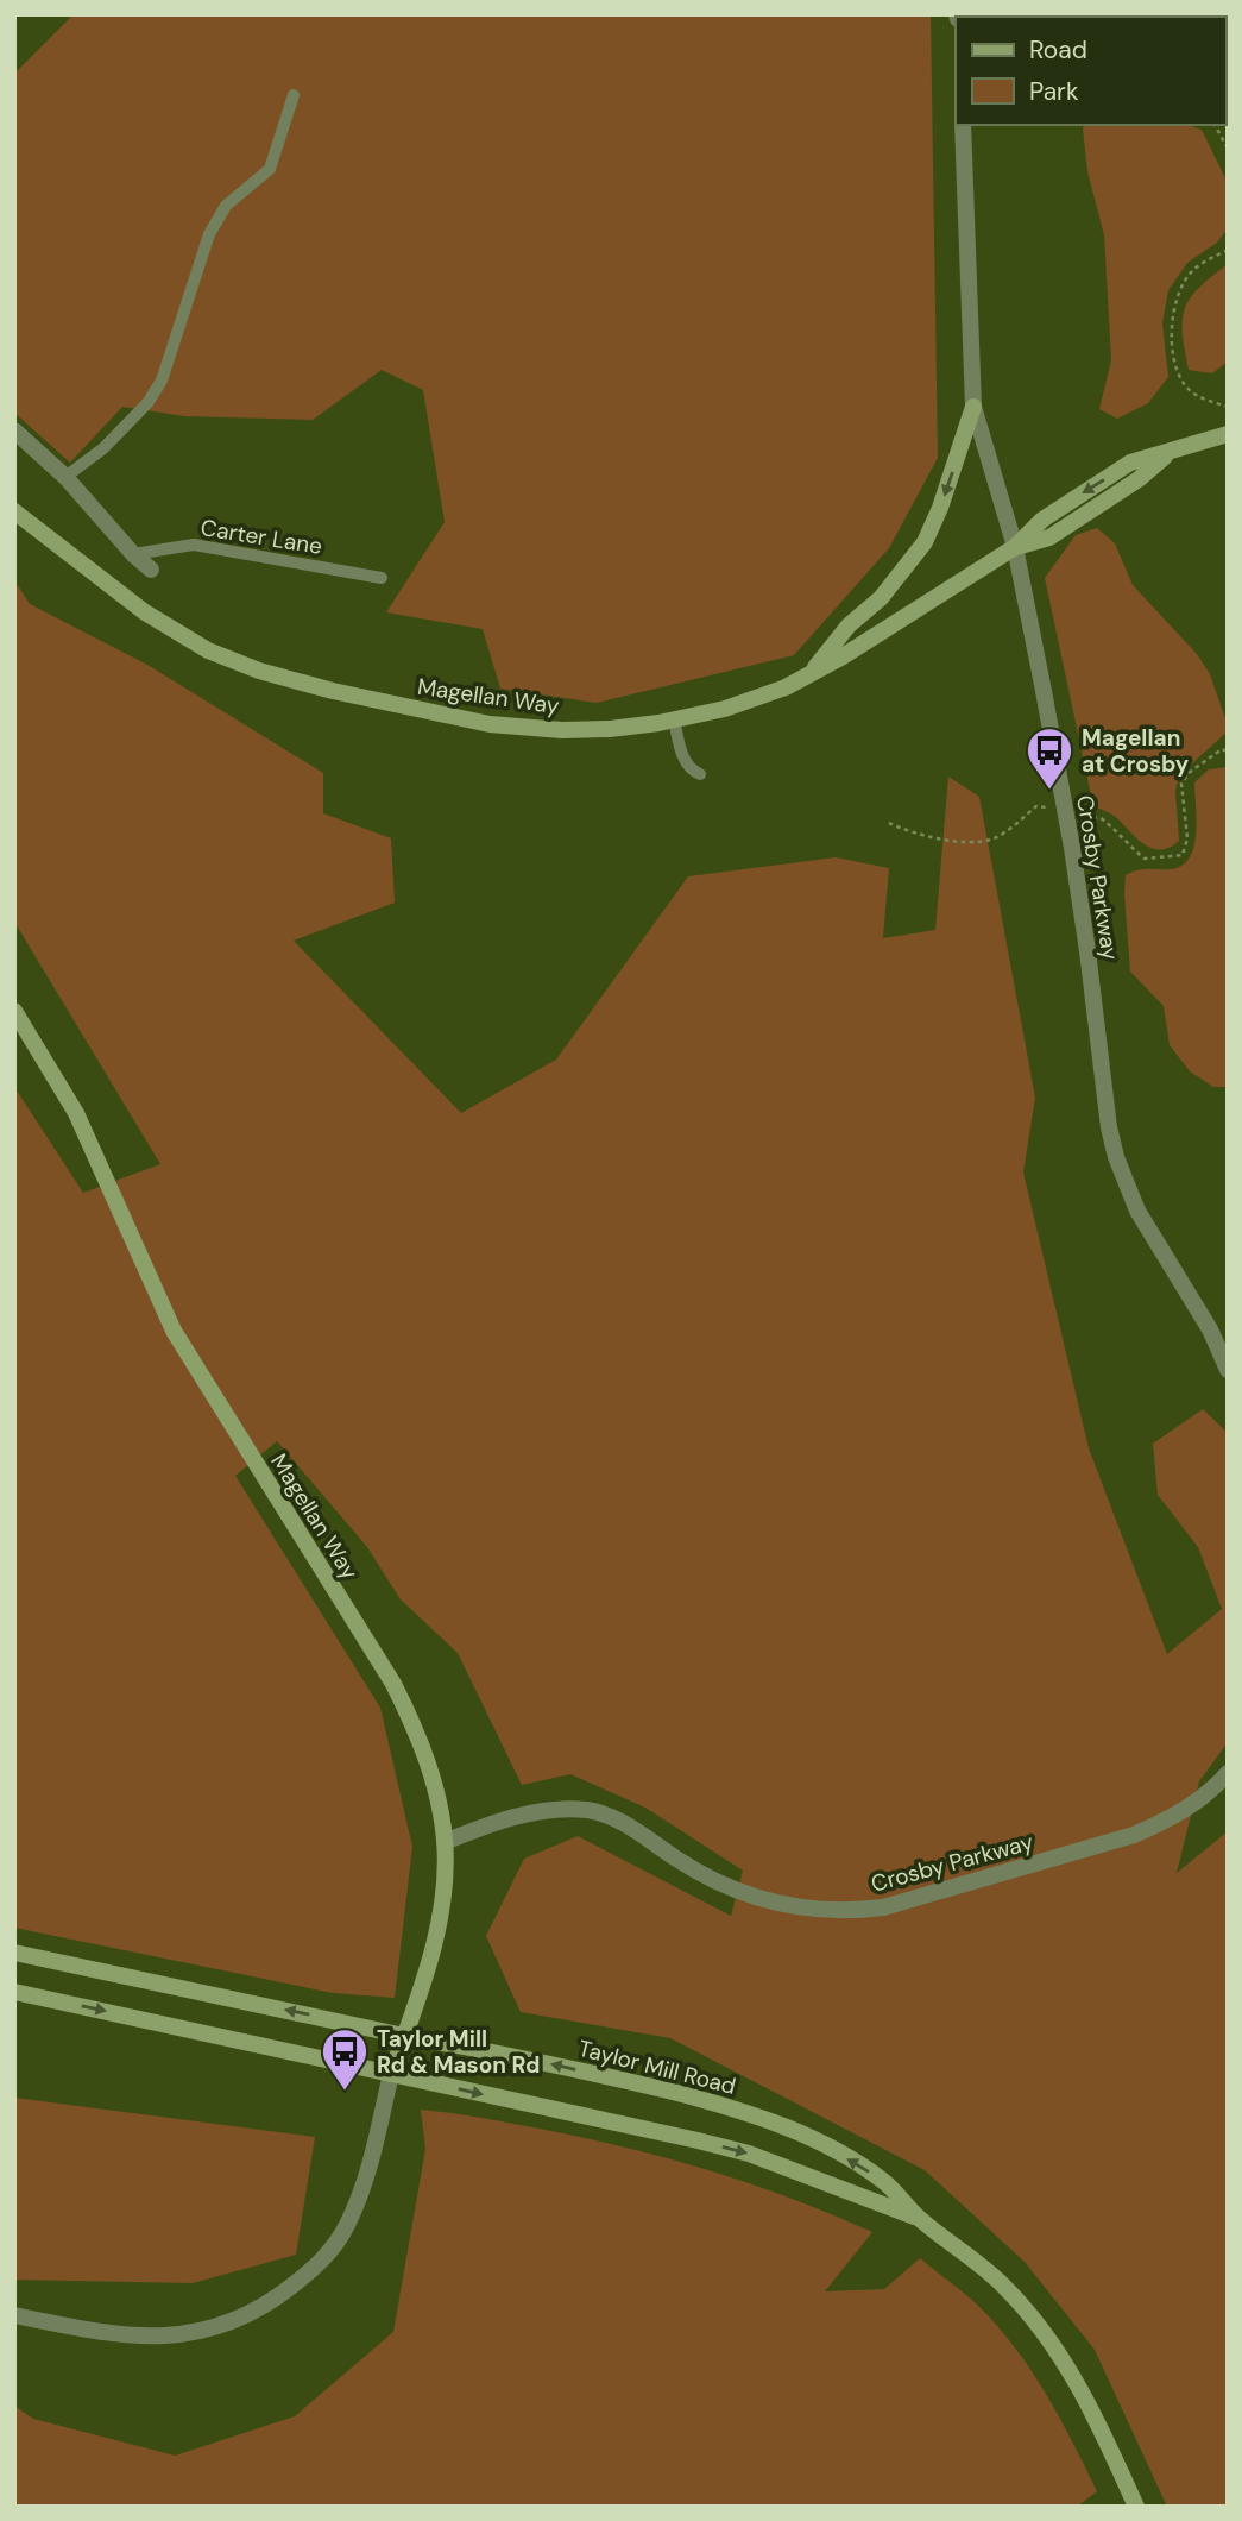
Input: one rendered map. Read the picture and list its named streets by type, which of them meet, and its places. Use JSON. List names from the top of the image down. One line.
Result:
{"streets":{"street":["Magellan Way","Crosby Parkway","Taylor Mill Road"],"lane":["Carter Lane"]},"crossings":[["Magellan Way","Crosby Parkway"],["Magellan Way","Taylor Mill Road"]],"places":{"bus stop":["Magellan at Crosby","Taylor Mill Rd & Mason Rd"]},"legend":["Road","Park"]}
